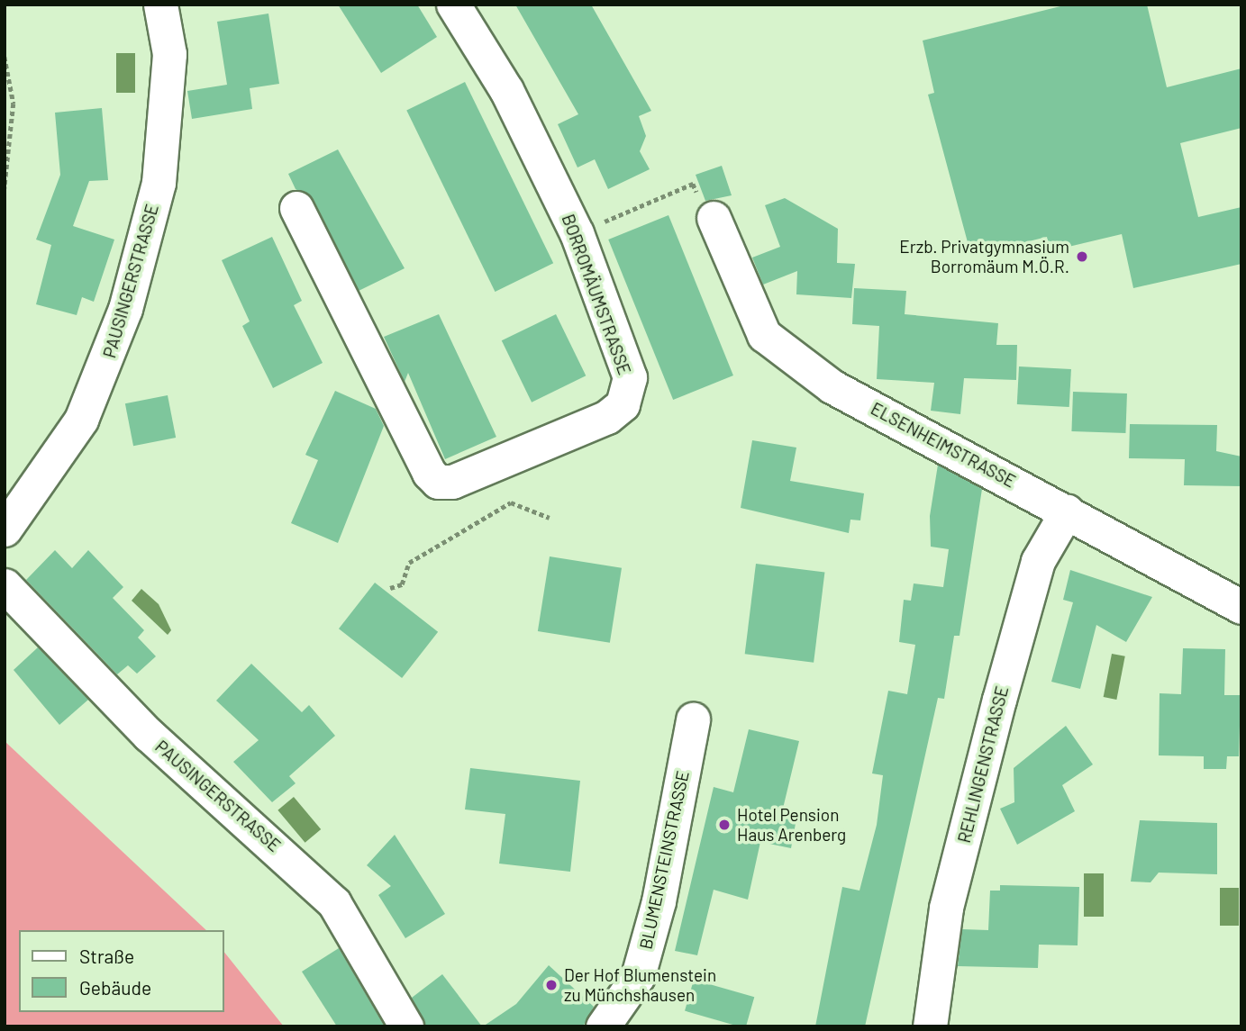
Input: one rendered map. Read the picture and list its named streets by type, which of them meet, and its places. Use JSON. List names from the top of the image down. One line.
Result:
{"streets":{"street":["PAUSINGERSTRASSE","BORROMÄUMSTRASSE","ELSENHEIMSTRASSE","REHLINGENSTRASSE","BLUMENSTEINSTRASSE"]},"crossings":[["ELSENHEIMSTRASSE","REHLINGENSTRASSE"]],"places":["Erzb. Privatgymnasium Borromäum M.Ö.R.","Hotel Pension Haus Arenberg","Der Hof Blumenstein zu Münchshausen"],"legend":["Straße","Gebäude"]}
